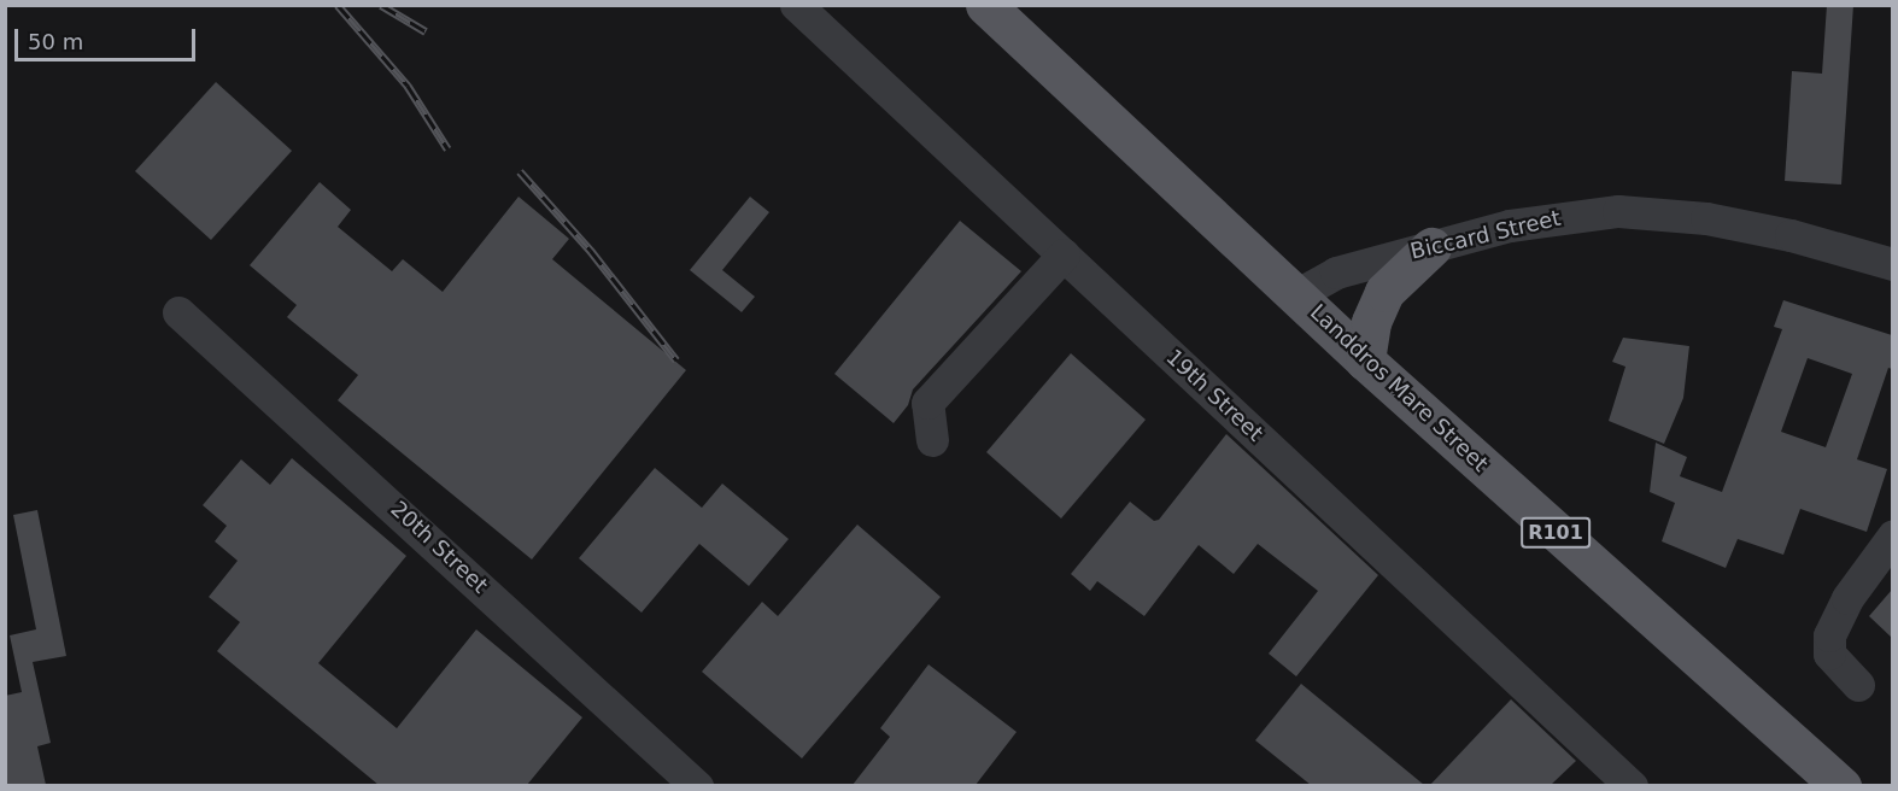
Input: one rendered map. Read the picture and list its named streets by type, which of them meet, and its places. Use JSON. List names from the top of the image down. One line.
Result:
{"streets":{"main road":["Landdros Mare Street","R101"],"street":["Biccard Street","19th Street","20th Street"]},"crossings":[["Biccard Street","Landdros Mare Street"]],"scale_bar":"50 m"}
